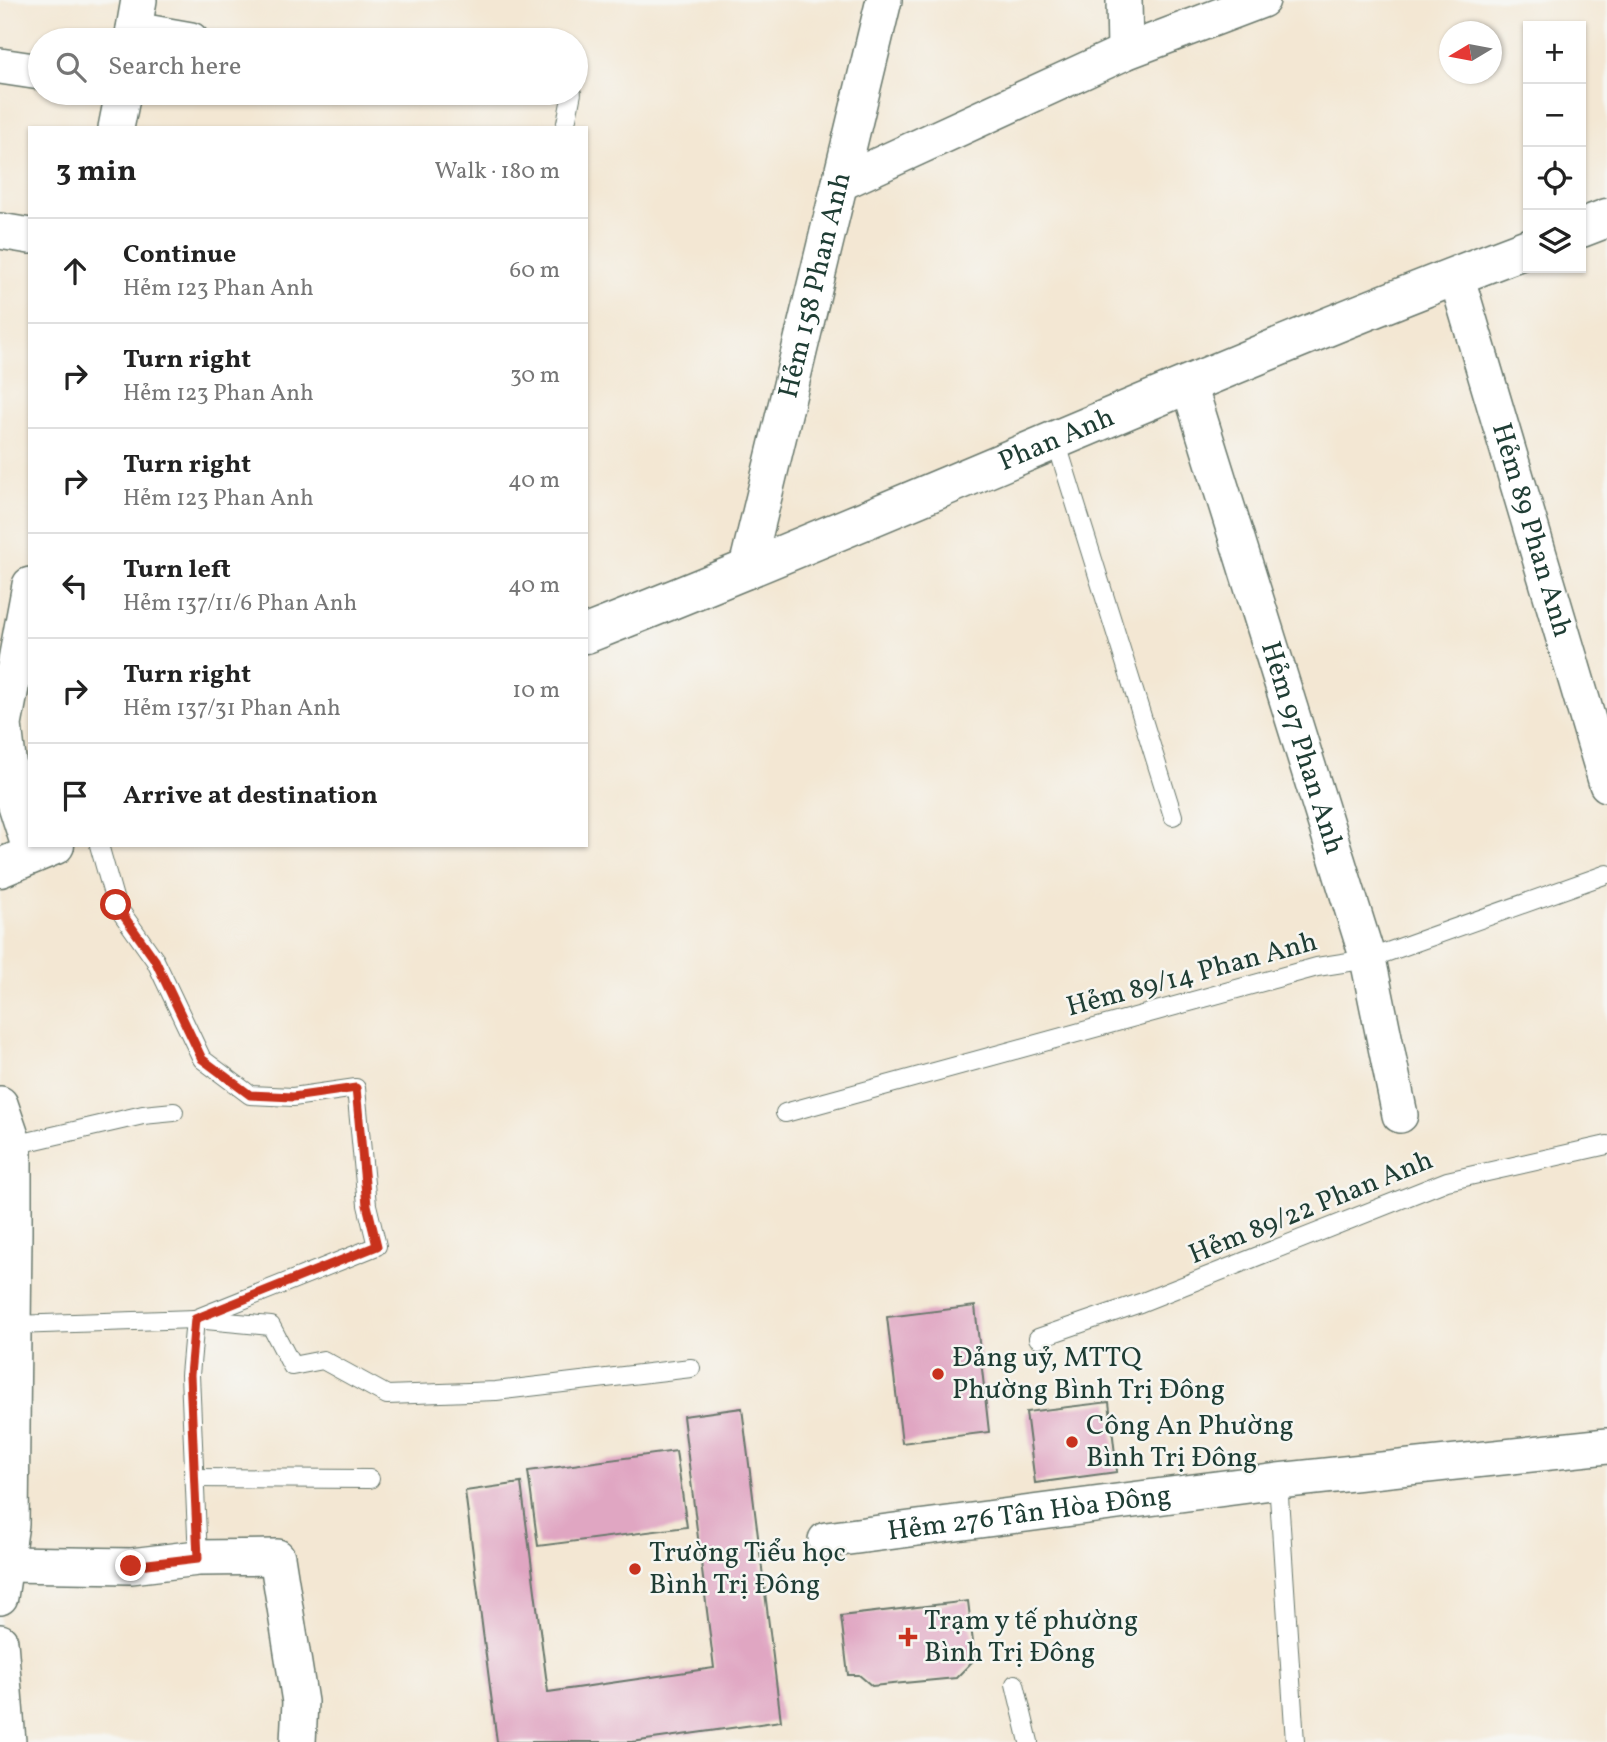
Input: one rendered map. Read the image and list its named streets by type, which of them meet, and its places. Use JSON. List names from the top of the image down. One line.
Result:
{"streets":{"main road":["Phan Anh"],"street":["Hẻm 158 Phan Anh","Hẻm 89 Phan Anh","Hẻm 97 Phan Anh","Hẻm 276 Tân Hòa Đông"],"lane":["Hẻm 89/14 Phan Anh","Hẻm 89/22 Phan Anh"]},"crossings":[["Hẻm 158 Phan Anh","Phan Anh"],["Phan Anh","Hẻm 89 Phan Anh"],["Phan Anh","Hẻm 97 Phan Anh"],["Hẻm 97 Phan Anh","Hẻm 89/14 Phan Anh"]],"places":{"other":["Đảng uỷ, MTTQ Phường Bình Trị Đông","Công An Phường Bình Trị Đông","Trường Tiểu học Bình Trị Đông"],"health":["Trạm y tế phường Bình Trị Đông"]},"north":"left","page":{"map_buttons":["+","−"],"search":"Search here","heading":["3 min","Walk · 180 m"],"list":[["Continue","Hẻm 123 Phan Anh","60 m"],["Turn right","Hẻm 123 Phan Anh","30 m"],["Turn right","Hẻm 123 Phan Anh","40 m"],["Turn left","Hẻm 137/11/6 Phan Anh","40 m"],["Turn right","Hẻm 137/31 Phan Anh","10 m"],"Arrive at destination"]}}
